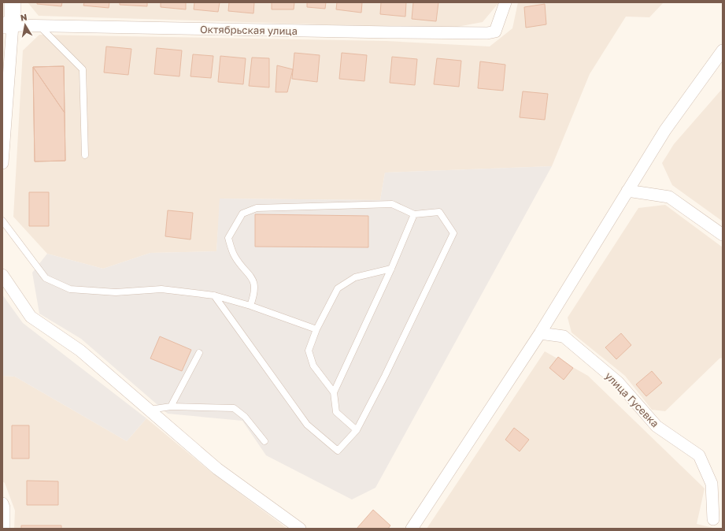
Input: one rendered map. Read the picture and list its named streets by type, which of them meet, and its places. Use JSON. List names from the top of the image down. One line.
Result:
{"streets":{"street":["Октябрьская улица","улица Гусевка"]},"north":"top"}
